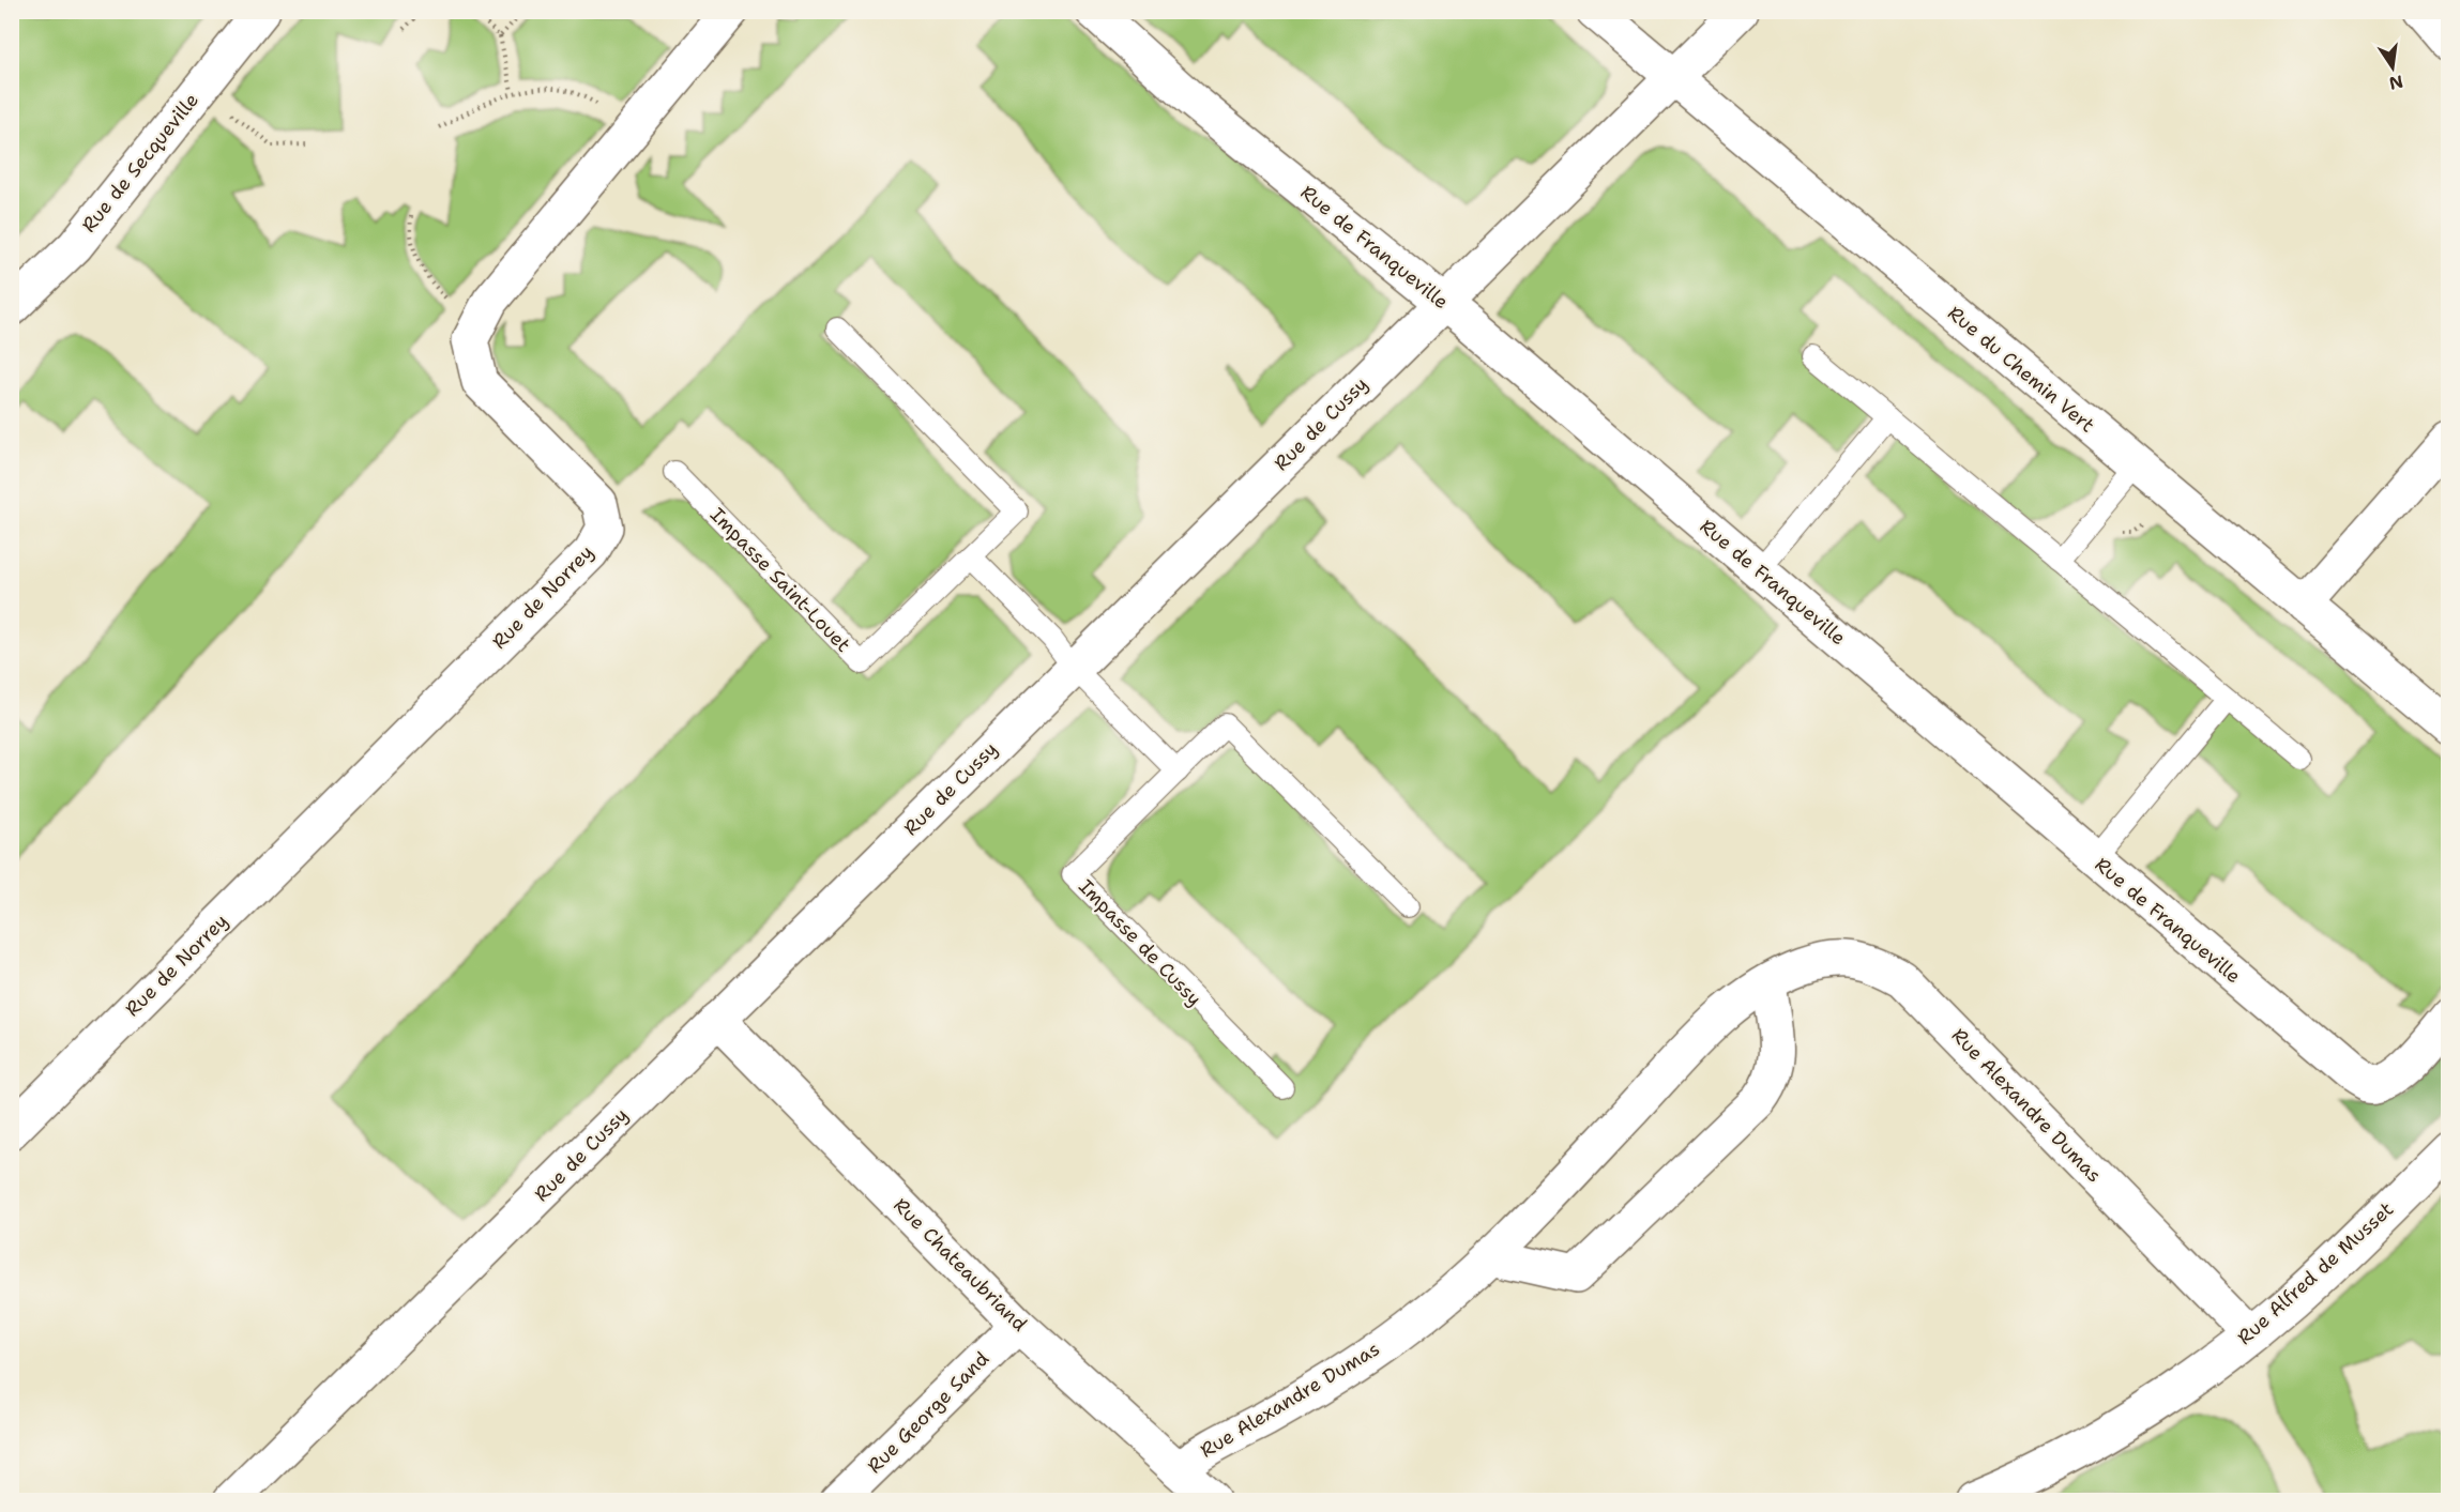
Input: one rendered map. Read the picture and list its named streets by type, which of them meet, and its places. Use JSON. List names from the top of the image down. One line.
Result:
{"streets":{"street":["Rue de Secqueville","Rue de Franqueville","Rue du Chemin Vert","Rue de Cussy","Rue de Norrey","Rue Alexandre Dumas","Rue Chateaubriand","Rue Alfred de Musset","Rue George Sand"],"lane":["Impasse Saint-Louet","Impasse de Cussy"]},"crossings":[["Rue de Franqueville","Rue de Cussy"],["Rue du Chemin Vert","Rue de Cussy"],["Rue de Cussy","Rue Chateaubriand"],["Rue Alexandre Dumas","Rue Chateaubriand"],["Rue Alexandre Dumas","Rue Alfred de Musset"],["Rue Chateaubriand","Rue George Sand"]],"north":"bottom"}
